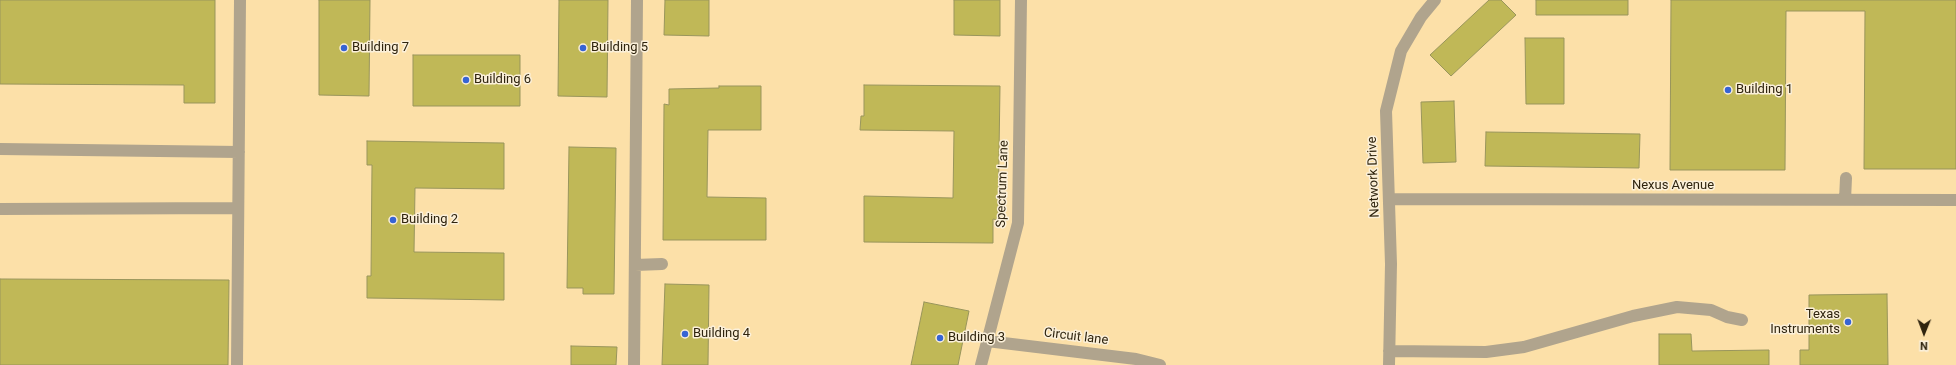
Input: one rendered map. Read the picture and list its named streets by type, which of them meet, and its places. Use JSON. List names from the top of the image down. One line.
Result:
{"streets":{"street":["Network Drive","Spectrum Lane","Nexus Avenue","Circuit lane"]},"crossings":[["Network Drive","Nexus Avenue"],["Spectrum Lane","Circuit lane"]],"places":["Building 7","Building 5","Building 6","Building 1","Building 2","Texas Instruments","Building 4","Building 3"],"north":"bottom"}
